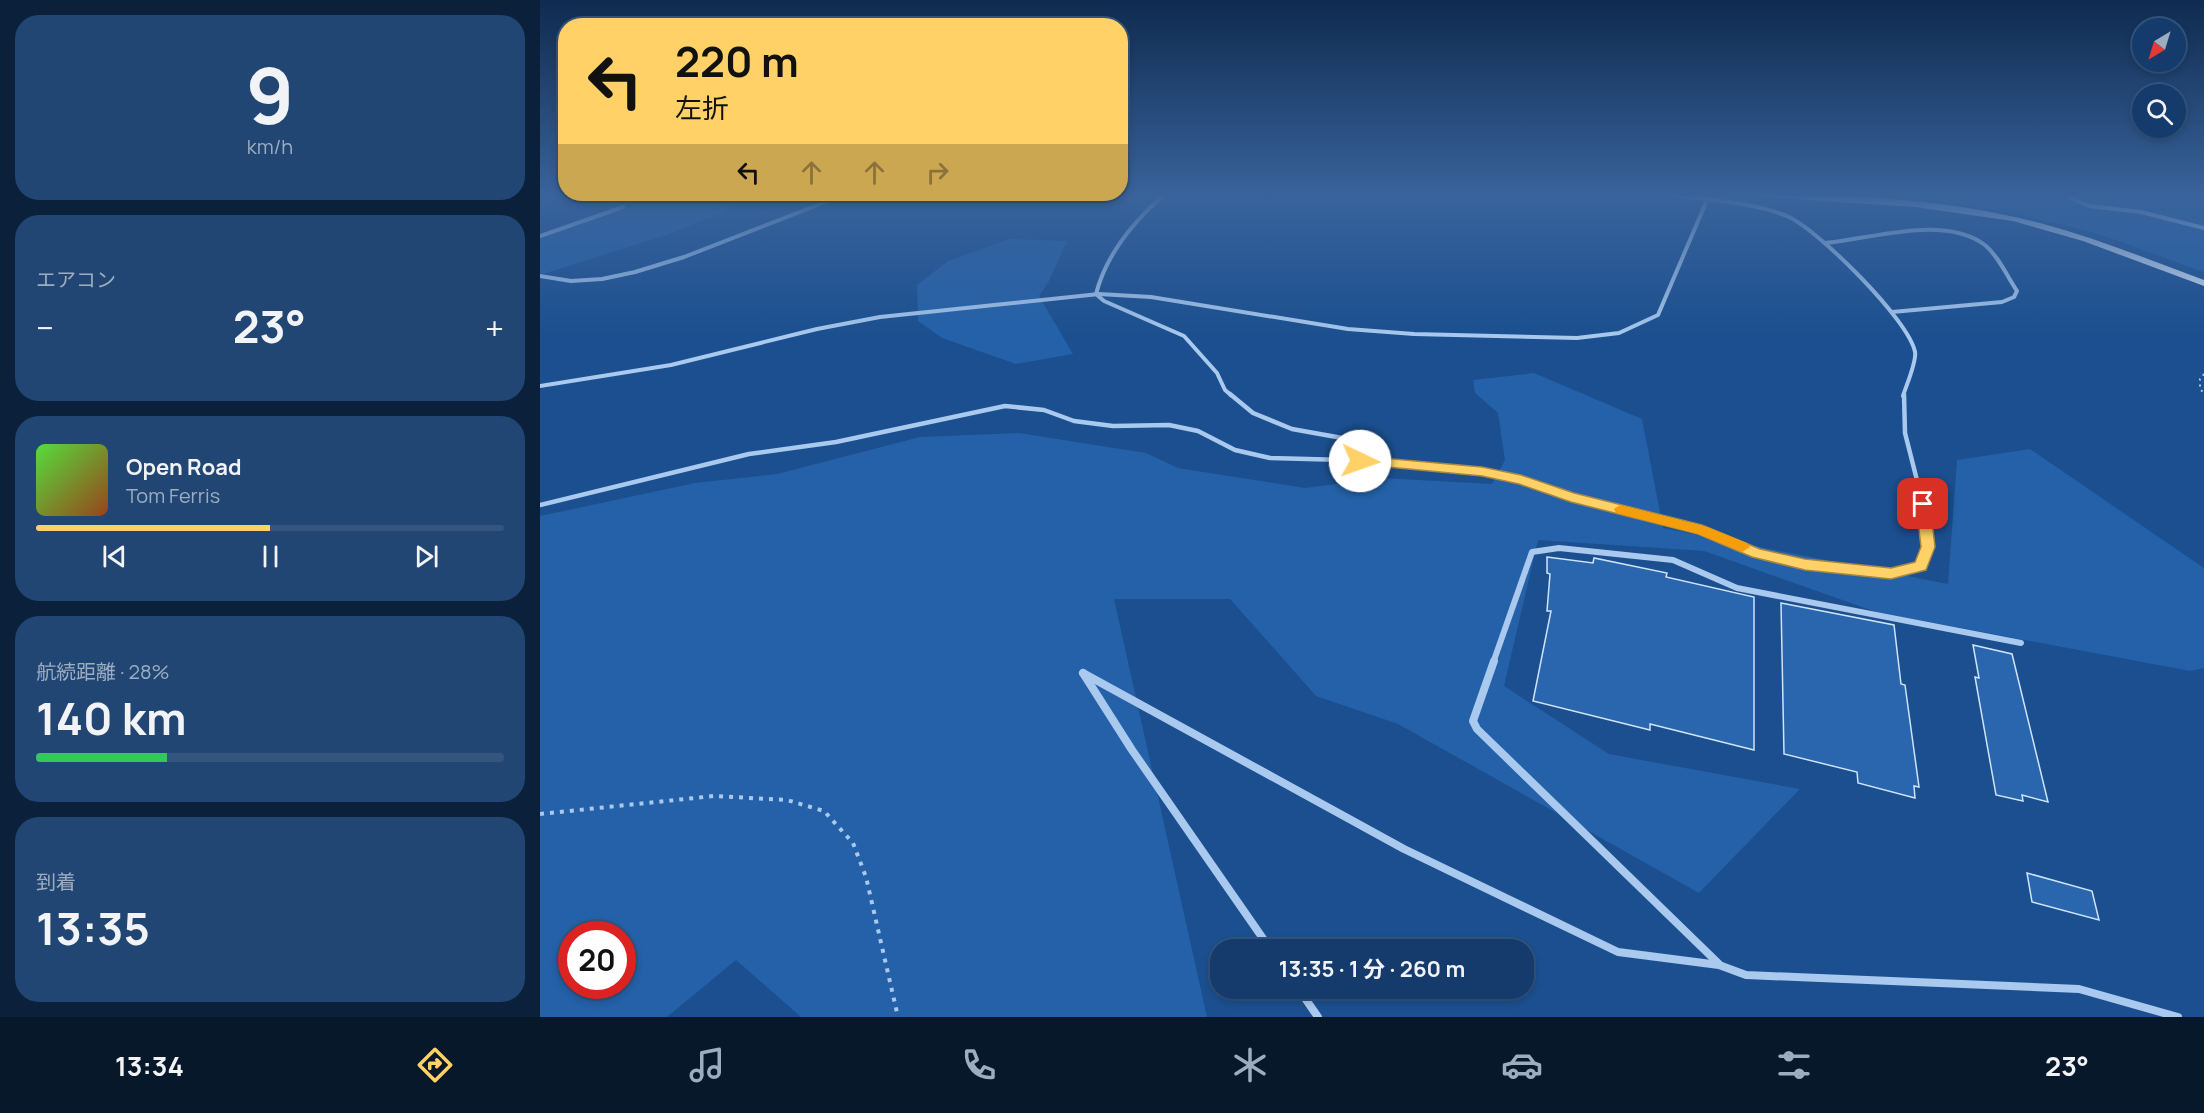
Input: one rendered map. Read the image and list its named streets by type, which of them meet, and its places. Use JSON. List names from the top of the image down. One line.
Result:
{"north":"bottom left","page":{"tile":[["9","km/h"],"エアコン",["航続距離 · 28%","140 km"],["到着","13:35"]],"turn":["220 m","左折"],"heat":["−","23°","+"],"song":["Open Road","Tom Ferris"],"limit":"20","trip":"13:35 · 1 分 · 260 m","tabs":["13:34","23°"]}}
